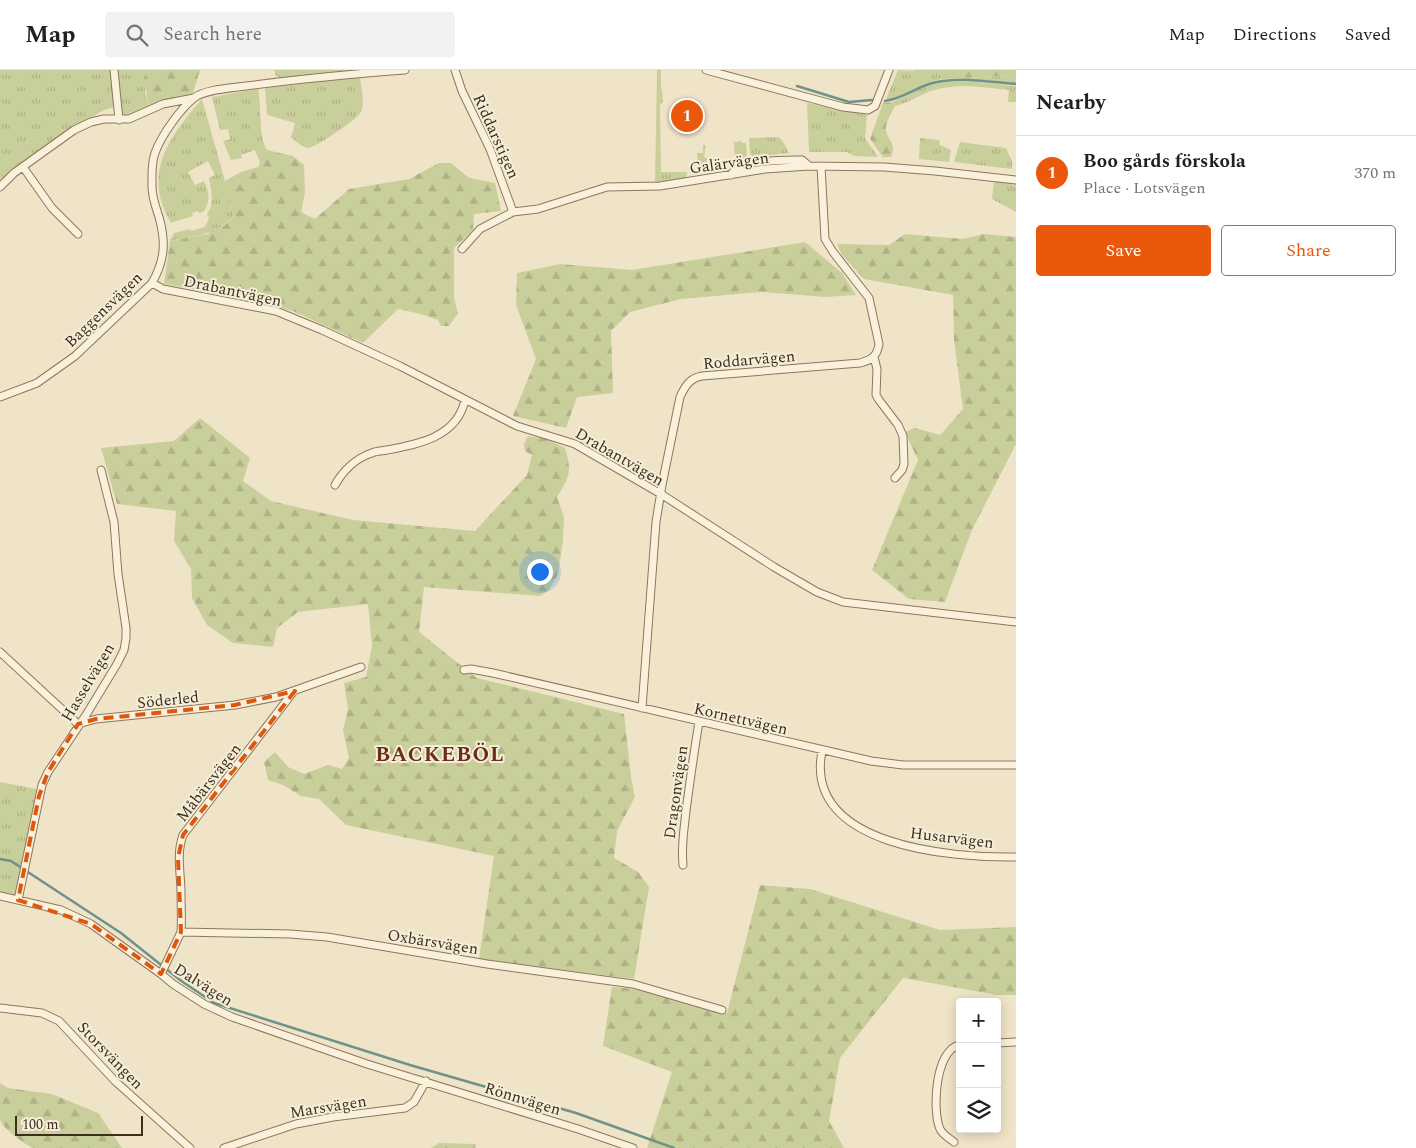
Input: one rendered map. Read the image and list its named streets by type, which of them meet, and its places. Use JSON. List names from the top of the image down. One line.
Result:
{"streets":{"street":["Riddarstigen","Galärvägen","Drabantvägen","Baggensvägen","Roddarvägen","Hasselvägen","Söderled","Kornettvägen","Måbärsvägen","Dragonvägen","Husarvägen","Oxbärsvägen","Dalvägen","Storsvängen","Rönnvägen","Marsvägen"]},"crossings":[["Riddarstigen","Galärvägen"],["Drabantvägen","Baggensvägen"],["Drabantvägen","Roddarvägen"],["Roddarvägen","Kornettvägen"],["Hasselvägen","Söderled"],["Hasselvägen","Dalvägen"],["Söderled","Måbärsvägen"],["Kornettvägen","Dragonvägen"],["Kornettvägen","Husarvägen"],["Måbärsvägen","Oxbärsvägen"],["Dalvägen","Rönnvägen"],["Rönnvägen","Marsvägen"]],"districts":["BACKEBÖL"],"scale_bar":"100 m","page":{"header":"Map","search":"Search here","nav":["Map","Directions","Saved"],"heading":"Nearby","pins":"1","list":[{"mark":"1","name":"Boo gårds förskola","note":"Place · Lotsvägen","value":"370 m"}],"buttons":["Save","Share"],"map_buttons":["+","−"],"scale":"100 m"}}
